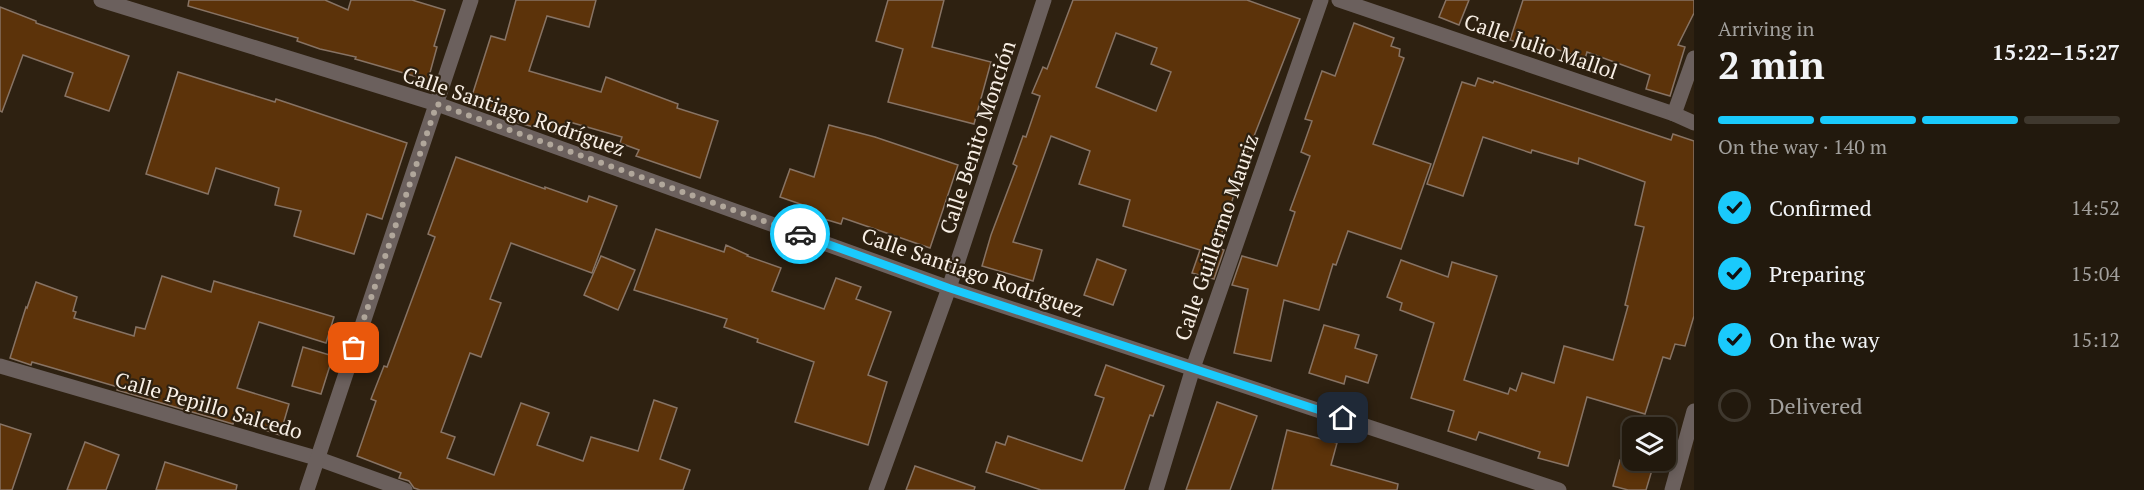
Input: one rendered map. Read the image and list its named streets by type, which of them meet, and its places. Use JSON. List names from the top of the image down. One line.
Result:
{"streets":{"street":["Calle Julio Mallol","Calle Santiago Rodríguez","Calle Benito Monción","Calle Guillermo Mauriz","Calle Pepillo Salcedo"]},"crossings":[["Calle Santiago Rodríguez","Calle Benito Monción"],["Calle Santiago Rodríguez","Calle Guillermo Mauriz"]],"page":{"heading":["2 min","Arriving in","15:22–15:27"],"bar":"On the way · 140 m","list":[["Confirmed","14:52"],["Preparing","15:04"],["On the way","15:12"],"Delivered"]}}
